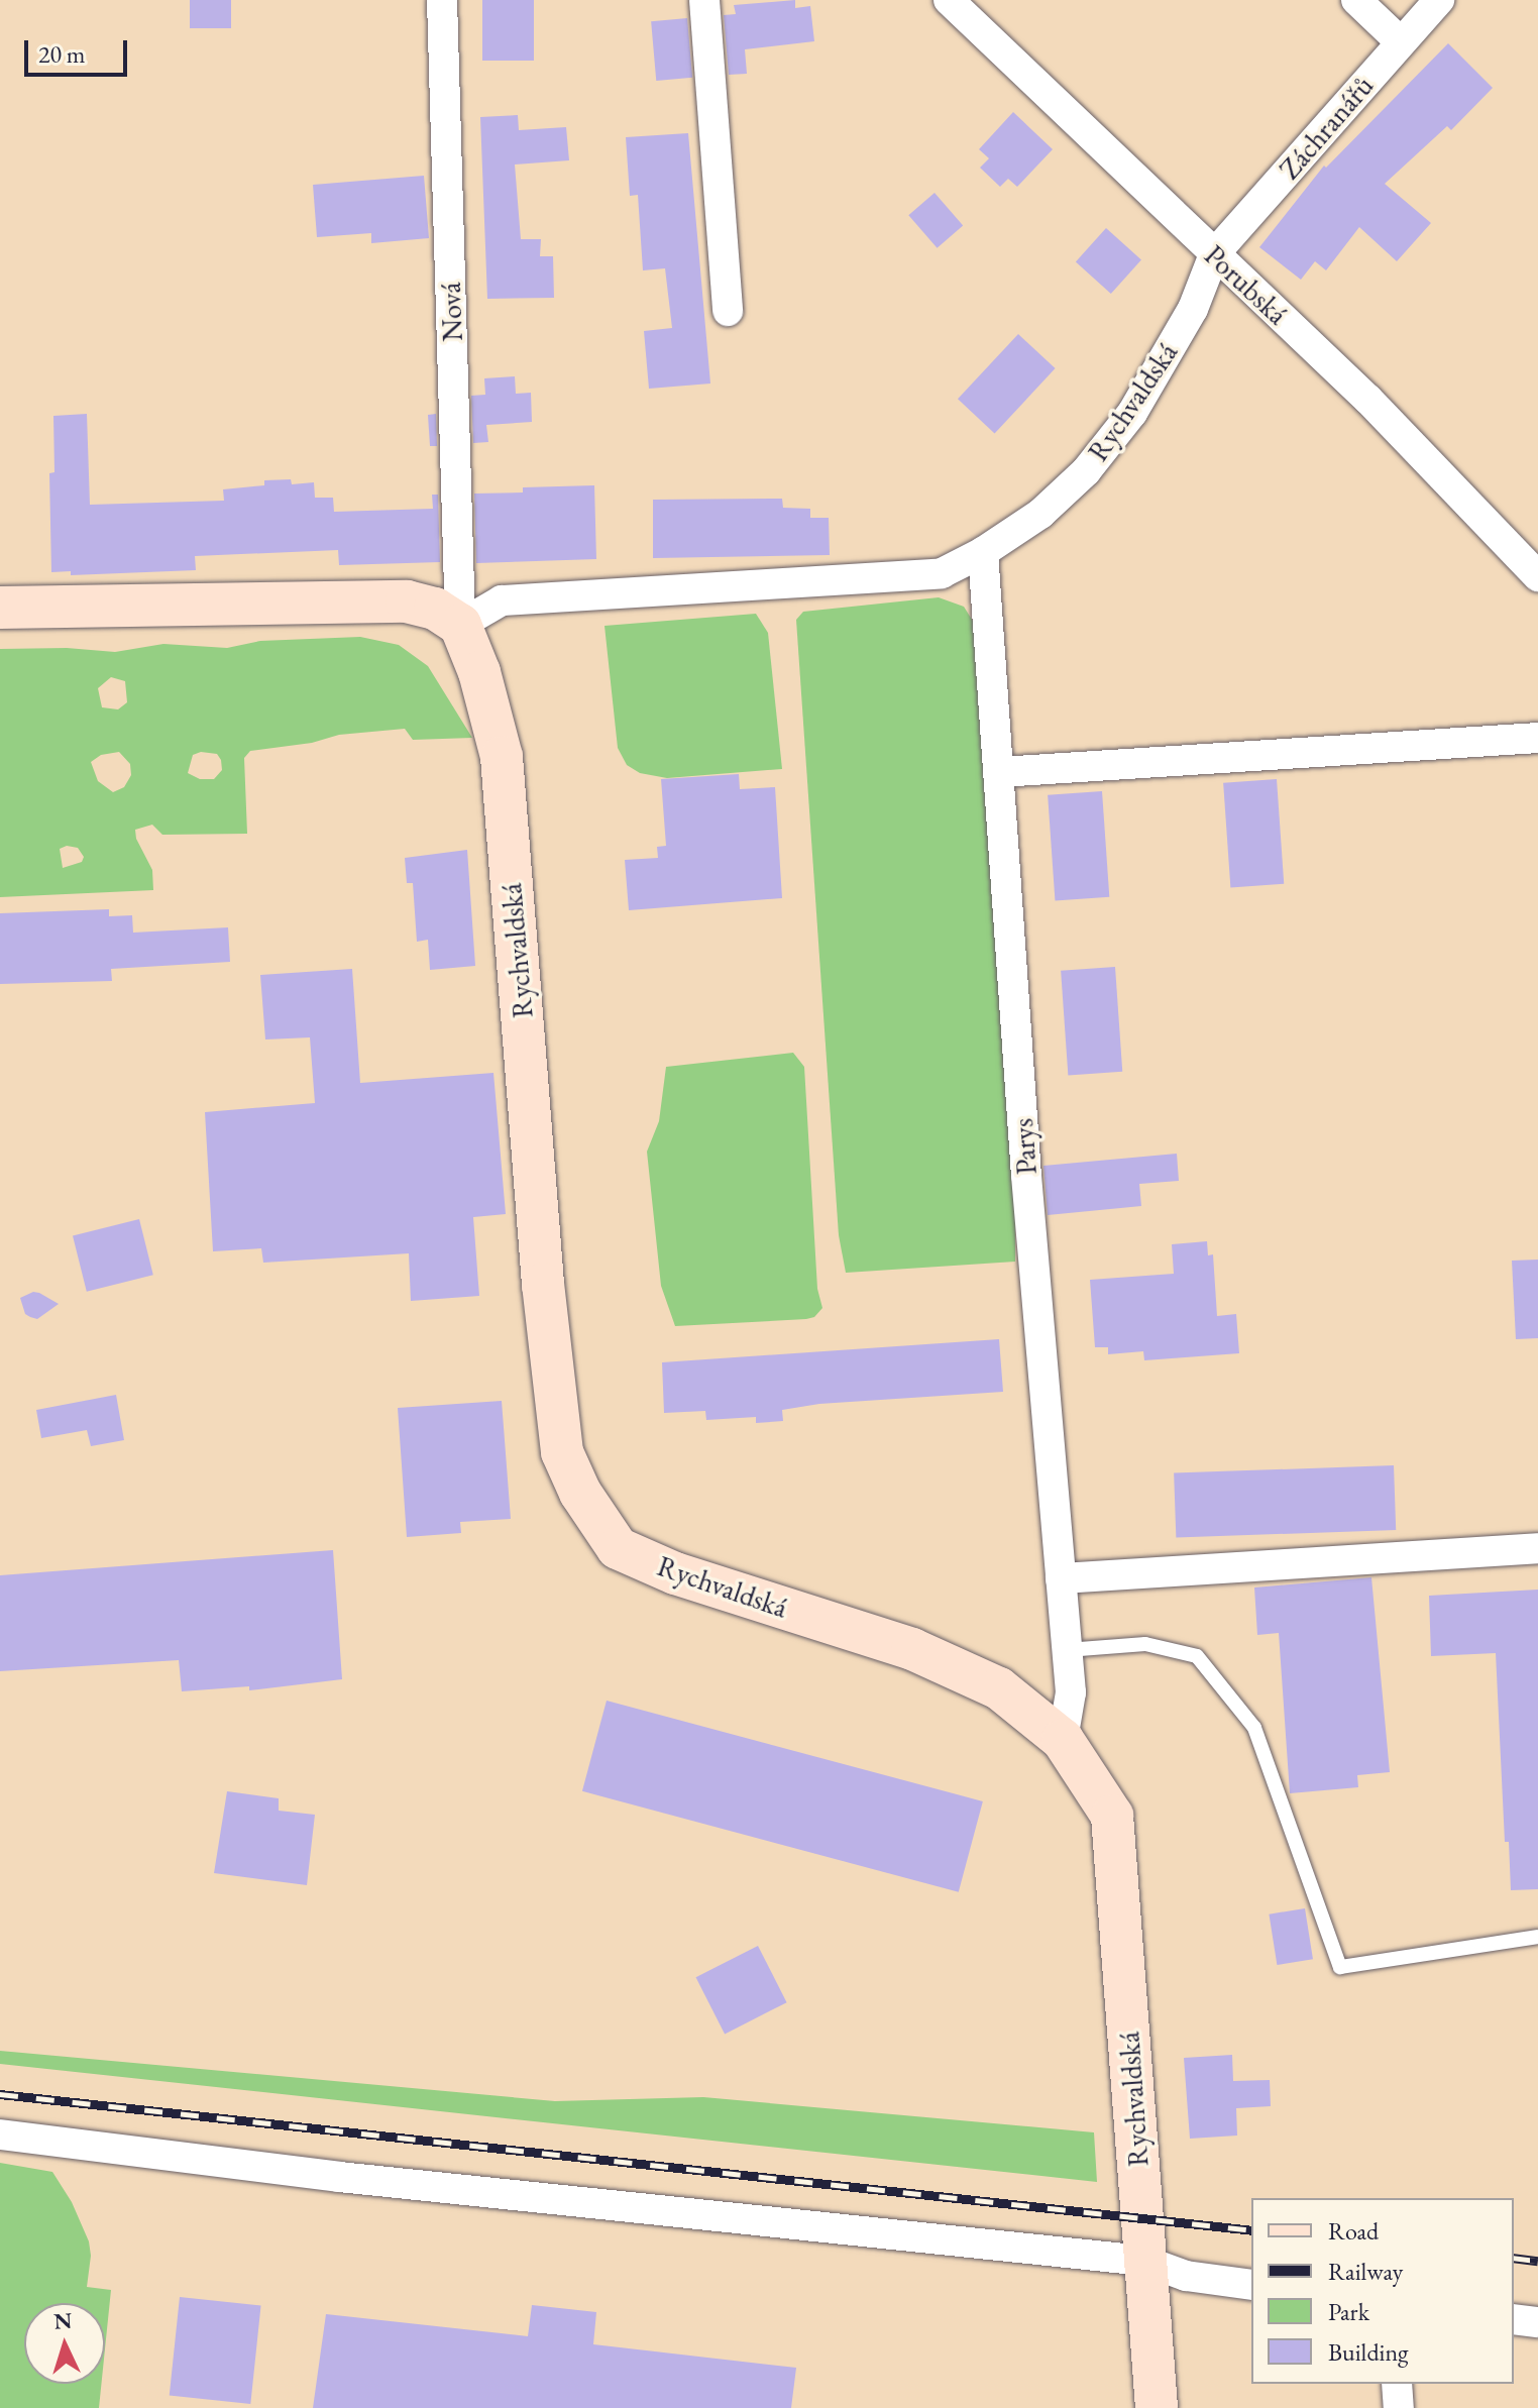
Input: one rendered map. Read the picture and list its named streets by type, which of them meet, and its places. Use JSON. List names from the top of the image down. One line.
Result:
{"streets":{"street":["Záchranářů","Porubská","Nová","Rychvaldská","Parys"]},"crossings":[["Záchranářů","Porubská"],["Záchranářů","Rychvaldská"],["Porubská","Rychvaldská"],["Nová","Rychvaldská"],["Rychvaldská","Parys"]],"legend":["Road","Railway","Park","Building"],"scale_bar":"20 m","north":"top"}
